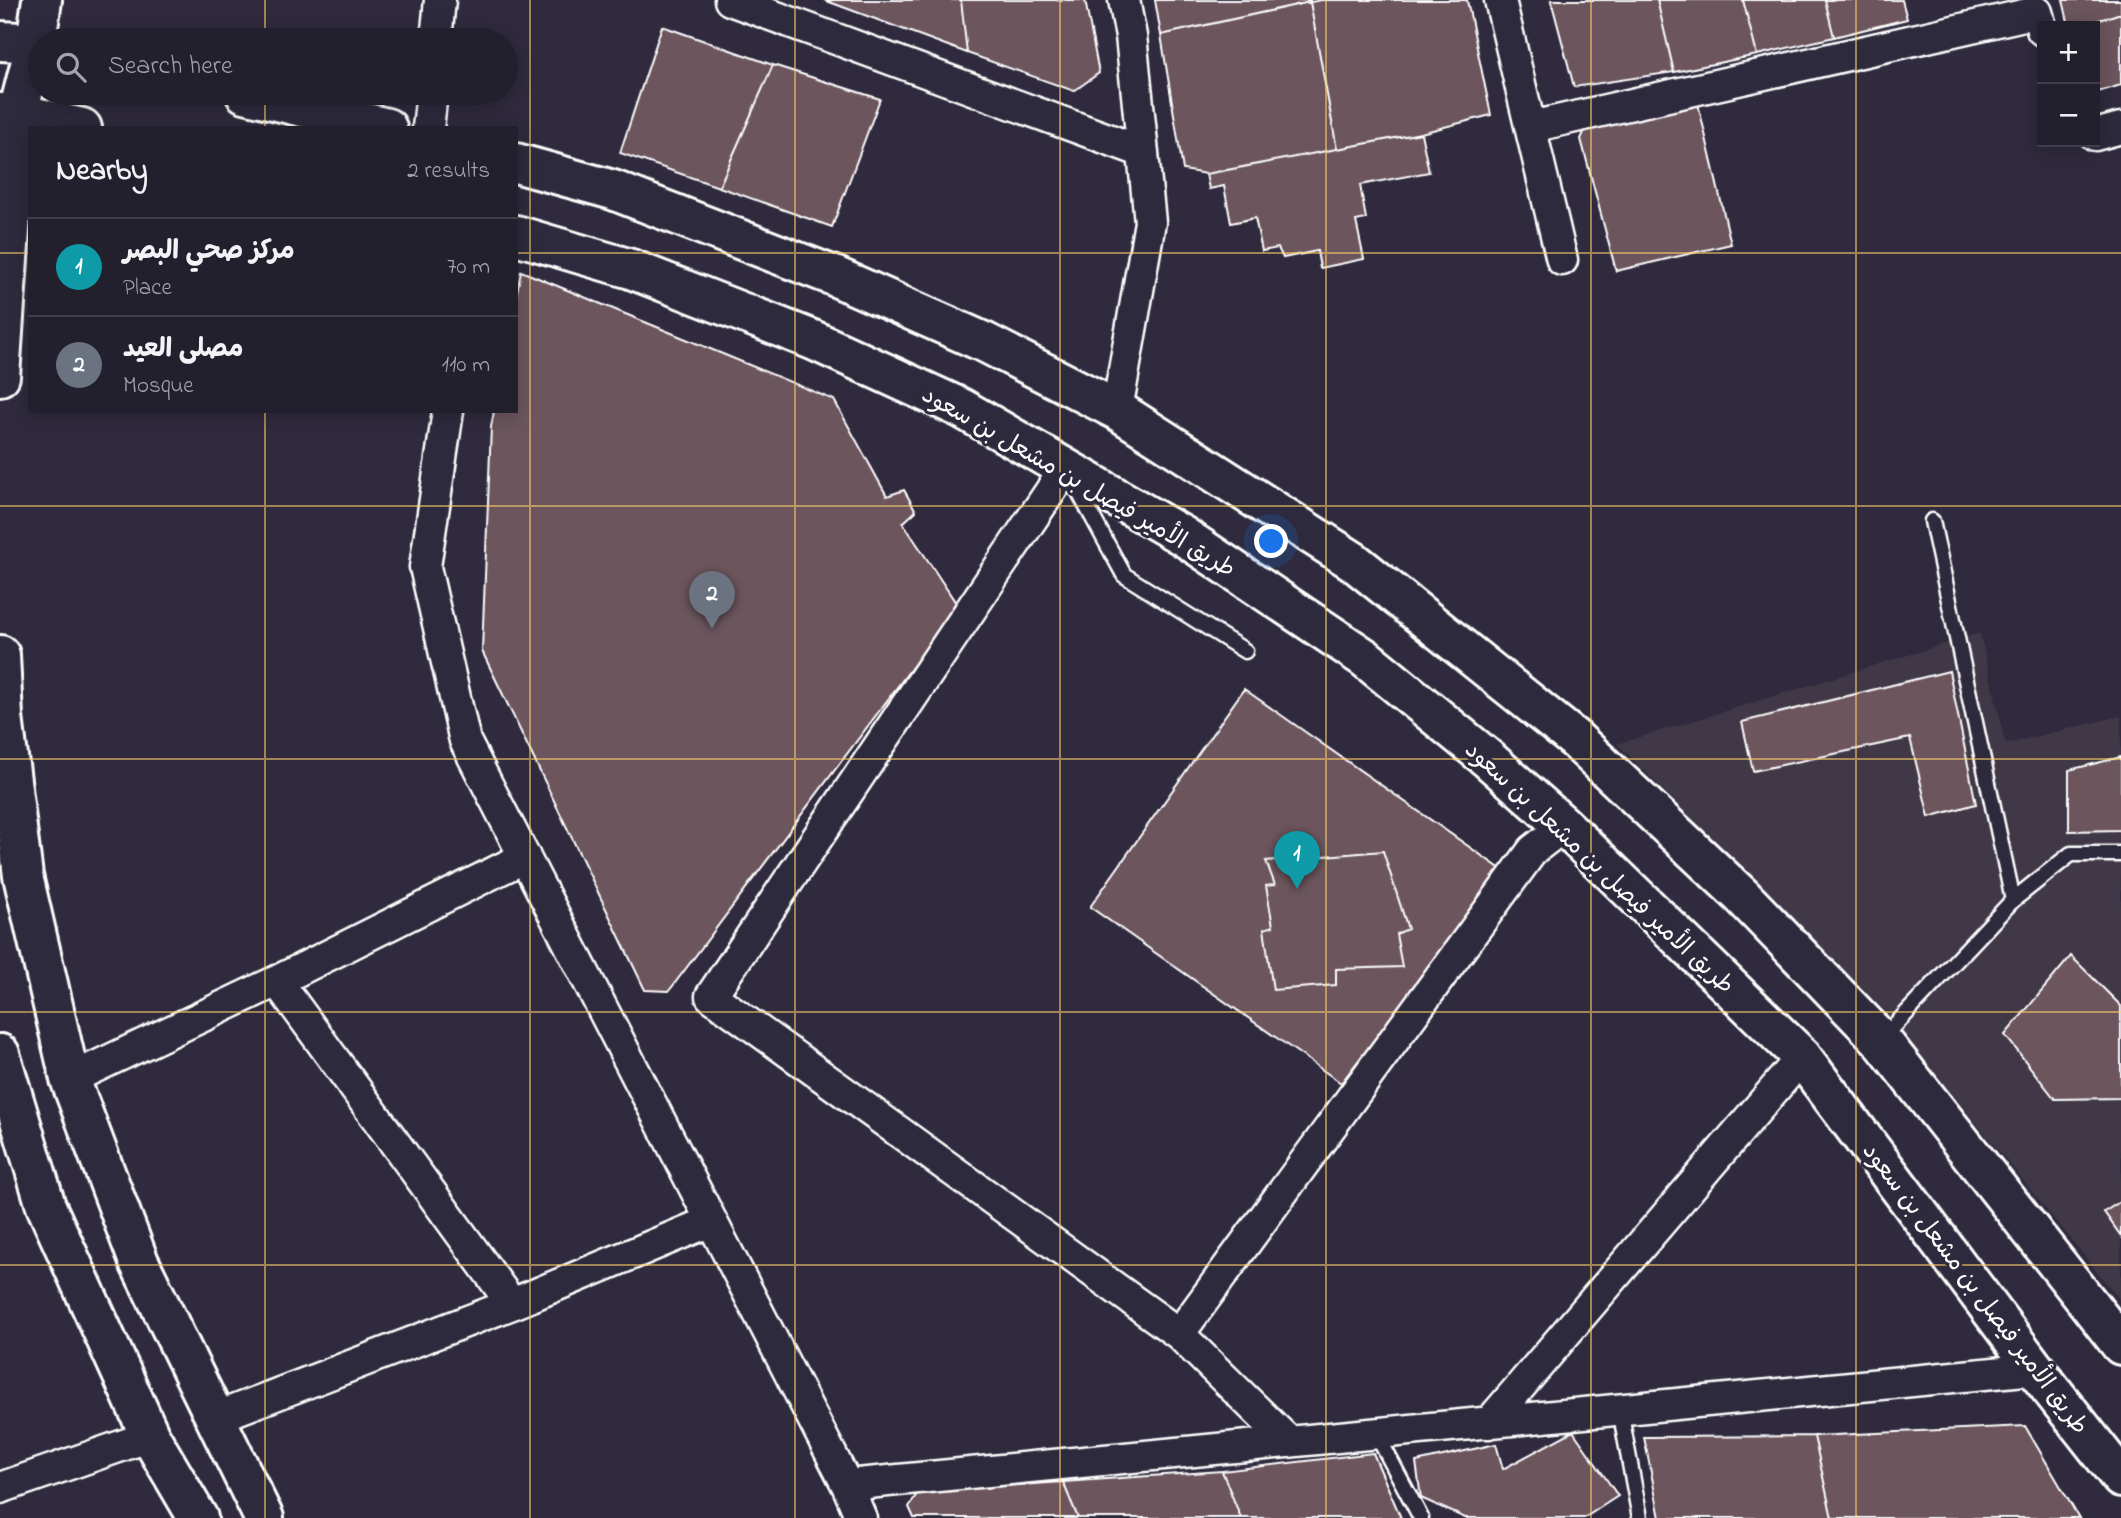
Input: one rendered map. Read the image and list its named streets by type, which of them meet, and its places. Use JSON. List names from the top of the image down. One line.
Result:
{"streets":{"street":["طريق الأمير فيصل بن مشعل بن سعود"]},"page":{"map_buttons":["+","−"],"search":"Search here","heading":["Nearby","2 results"],"list":[{"mark":"1","name":"مركز صحي البصر","note":"Place","value":"70 m"},{"mark":"2","name":"مصلى العيد","note":"Mosque","value":"110 m"}],"pins":["2","1"]}}
